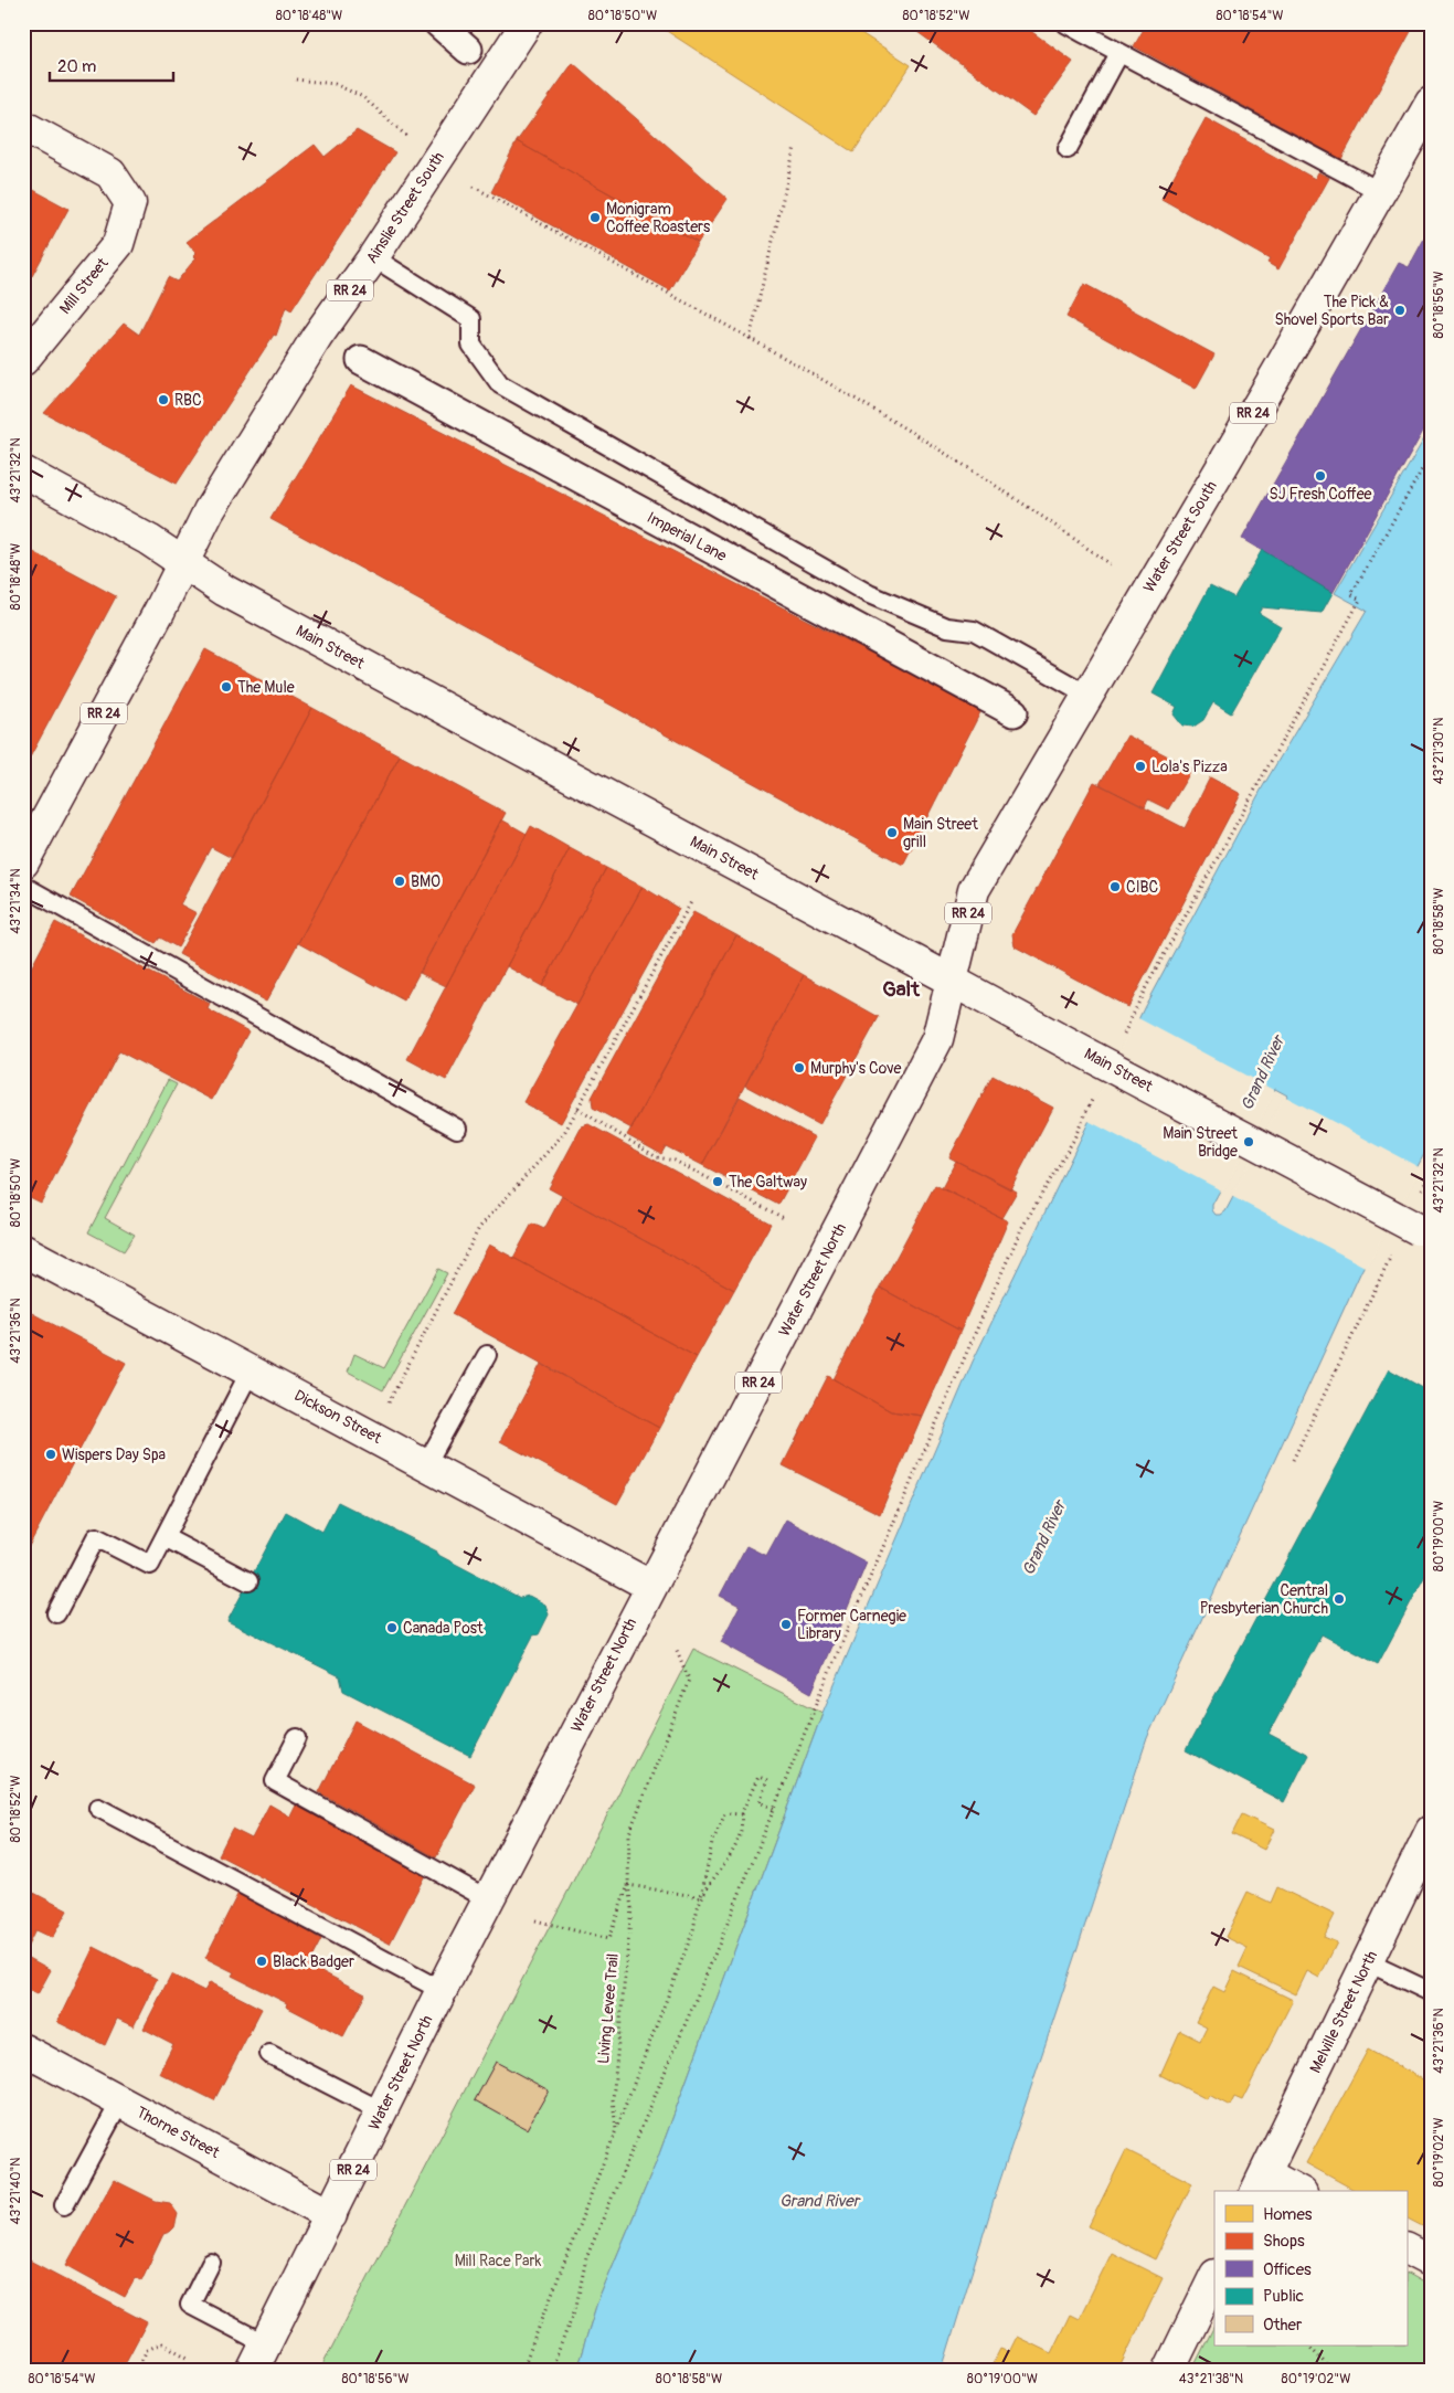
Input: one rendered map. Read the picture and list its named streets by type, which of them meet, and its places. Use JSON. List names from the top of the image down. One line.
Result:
{"streets":{"main road":["Ainslie Street South","Mill Street","RR 24","Water Street South","Main Street","Water Street North","Dickson Street","Melville Street North","Thorne Street"],"street":["Imperial Lane"],"path":["Living Levee Trail"]},"crossings":[["Ainslie Street South","RR 24"],["Ainslie Street South","Main Street"],["RR 24","Main Street"],["Water Street South","Main Street"],["Water Street South","Water Street North"],["Main Street","Water Street North"],["Water Street North","Dickson Street"],["Water Street North","Thorne Street"]],"districts":["Galt"],"water":["Grand River"],"parks":["Mill Race Park"],"places":["Monigram Coffee Roasters","The Pick & Shovel Sports Bar","RBC","SJ Fresh Coffee","The Mule","Lola's Pizza","Main Street grill","BMO","CIBC","Murphy's Cove","Main Street Bridge","The Galtway","Wispers Day Spa","Central Presbyterian Church","Former Carnegie Library","Canada Post","Black Badger"],"legend":["Homes","Shops","Offices","Public","Other"],"scale_bar":"20 m","coordinates":["80°18'48\"W","80°18'50\"W","80°18'52\"W","80°18'54\"W","80°18'56\"W","43°21'32\"N","43°21'30\"N","43°21'34\"N","80°18'58\"W","43°21'36\"N","80°19'00\"W","80°19'02\"W","43°21'40\"N","43°21'38\"N"]}
